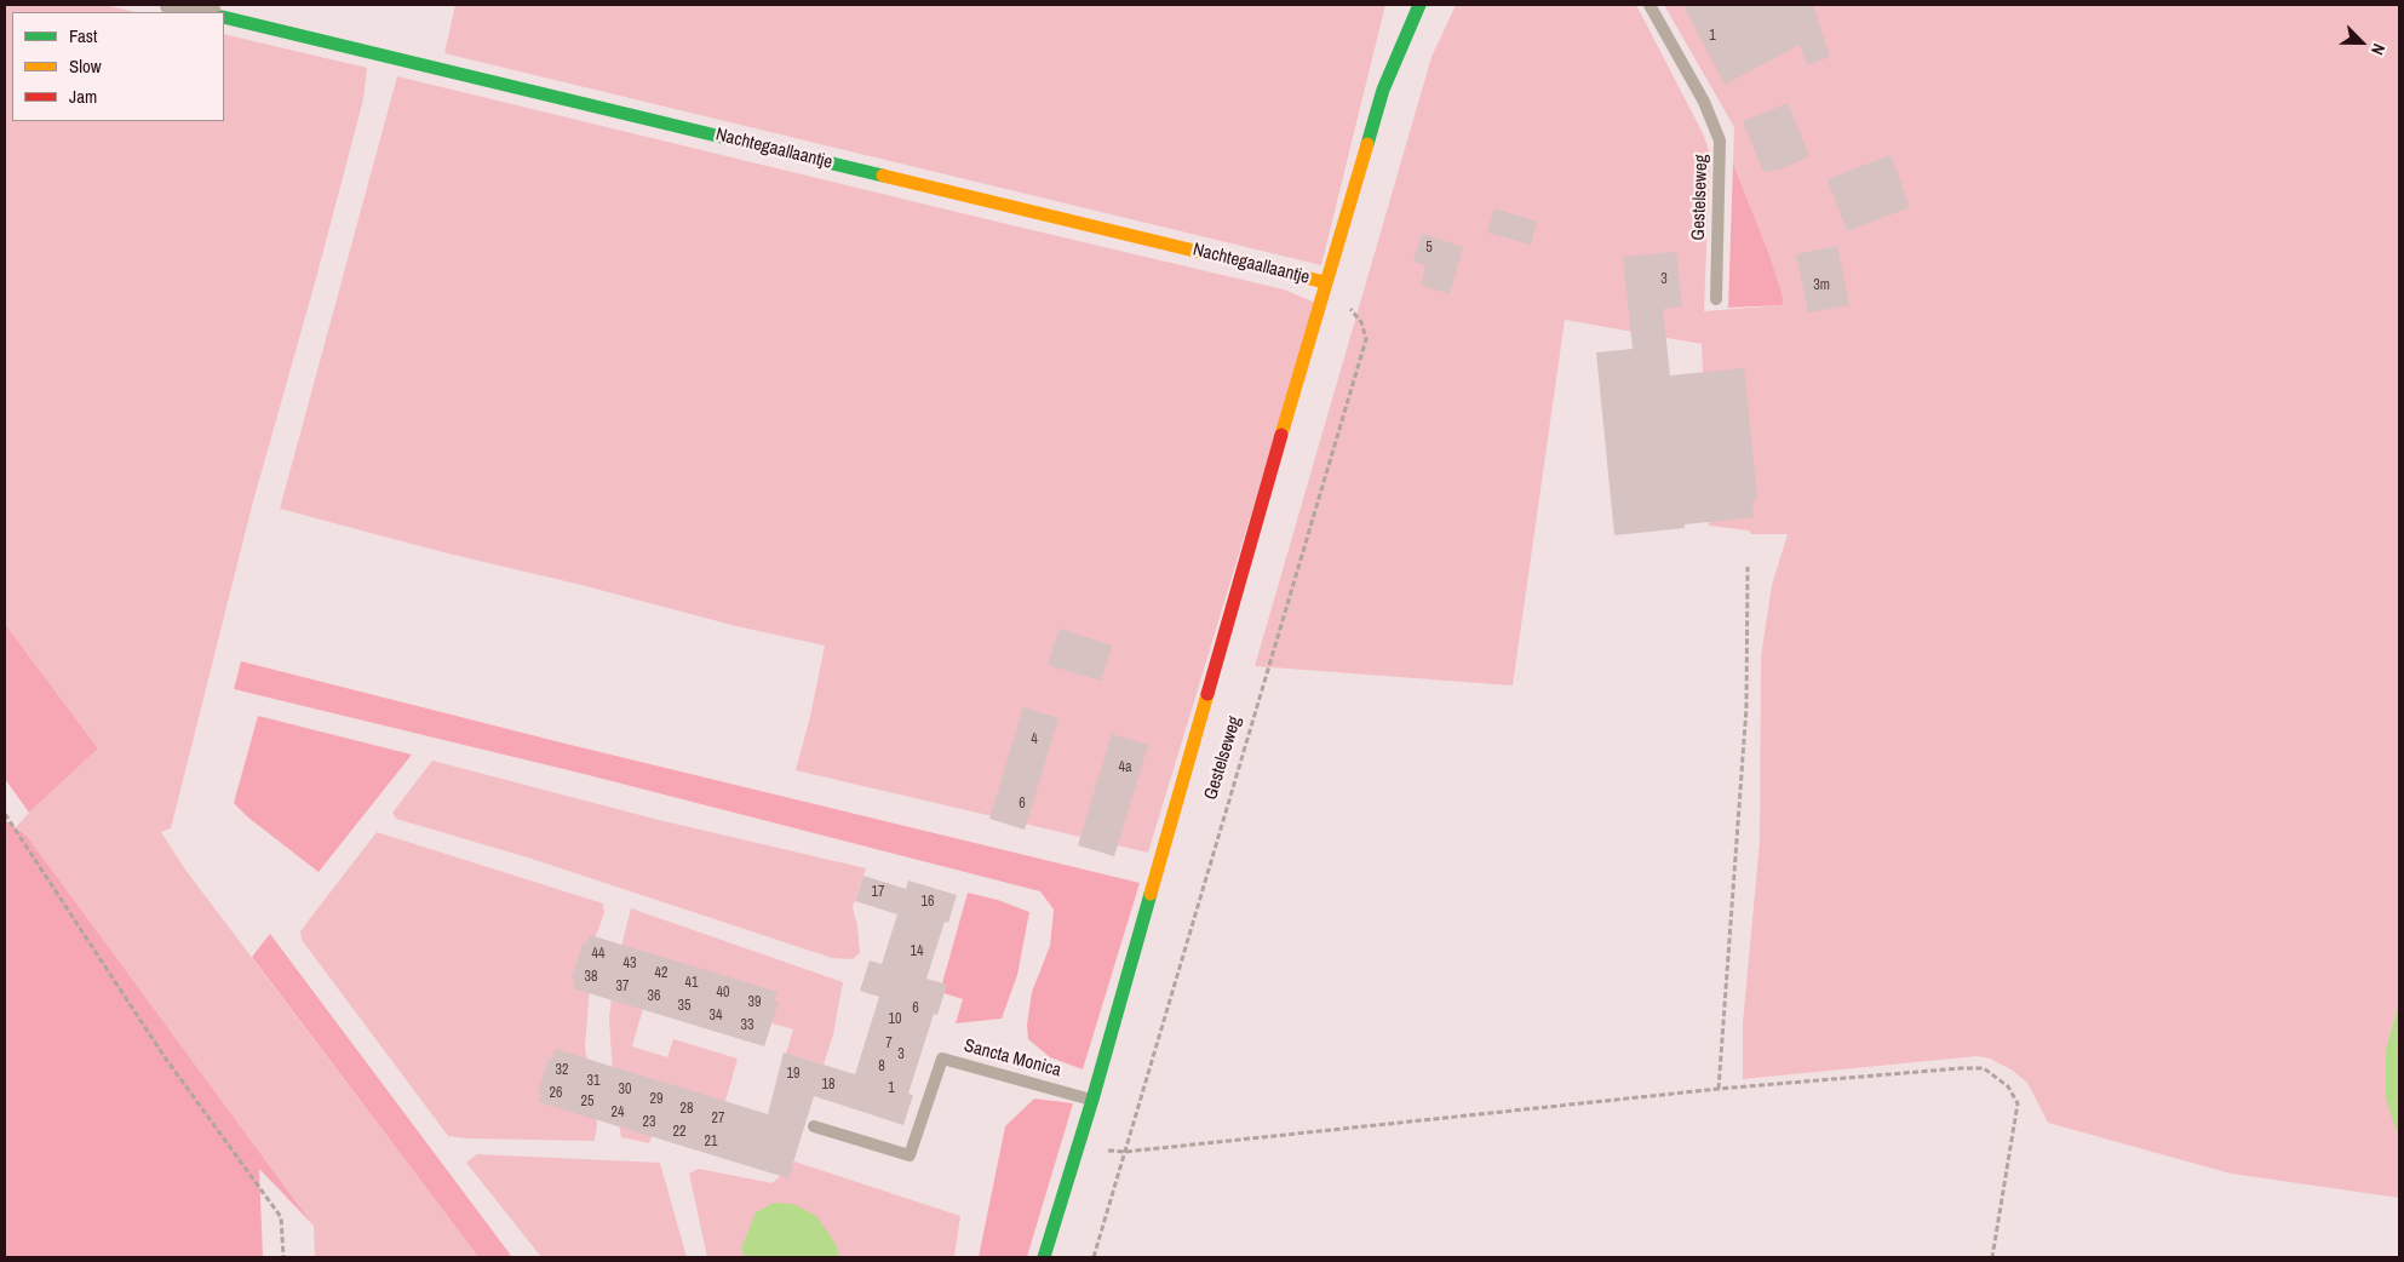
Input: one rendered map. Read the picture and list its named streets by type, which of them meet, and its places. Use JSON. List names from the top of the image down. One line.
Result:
{"streets":{"street":["Nachtegaallaantje","Gestelseweg"],"lane":["Sancta Monica"]},"crossings":[["Nachtegaallaantje","Gestelseweg"],["Gestelseweg","Sancta Monica"]],"house_numbers":["1","5","3","3m","4","4a","6","17","16","14","44","43","42","38","41","37","40","36","39","35","6","34","10","33","7","3","8","32","19","31","18","1","30","26","29","25","28","24","27","23","22","21"],"legend":["Fast","Slow","Jam"],"north":"bottom right"}
